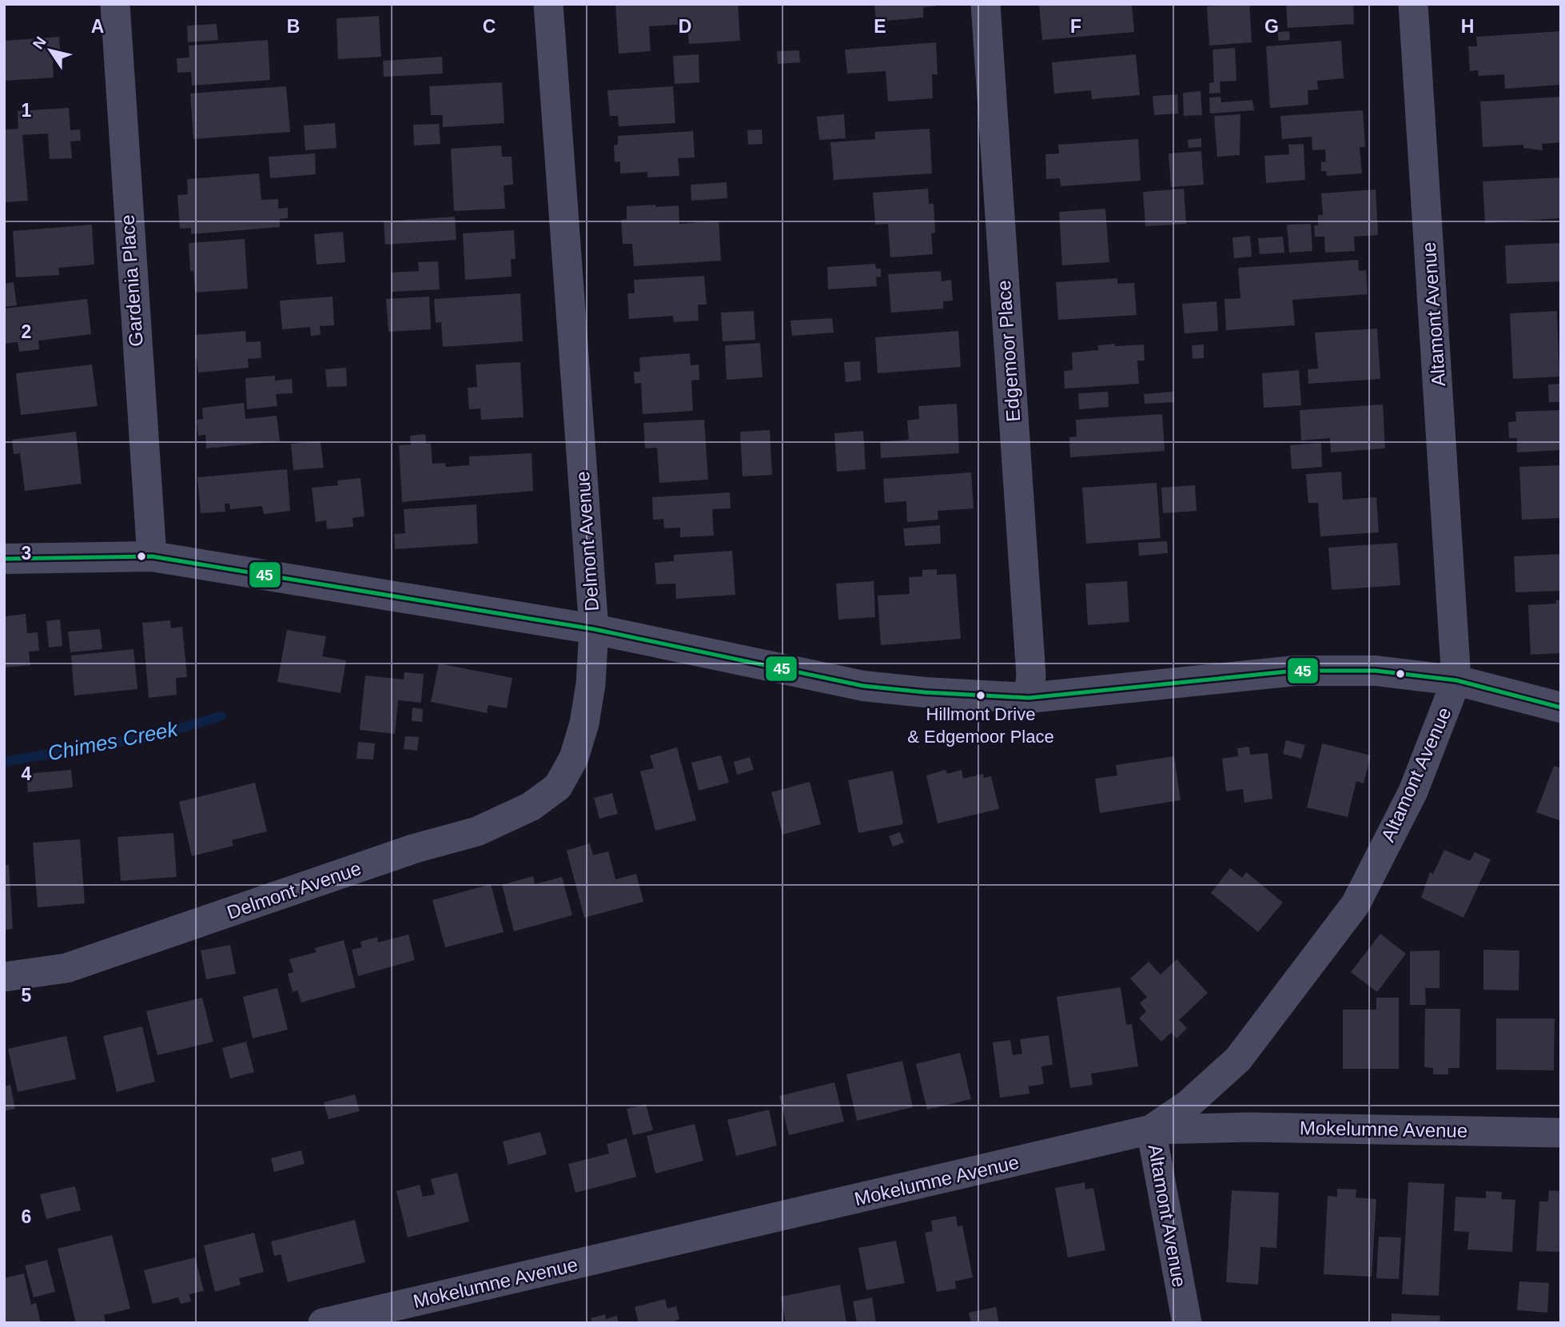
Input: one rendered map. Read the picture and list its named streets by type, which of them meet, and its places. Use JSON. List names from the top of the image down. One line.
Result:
{"streets":{"street":["Gardenia Place","Altamont Avenue","Edgemoor Place","Delmont Avenue","Mokelumne Avenue"]},"crossings":[["Altamont Avenue","Mokelumne Avenue"]],"water":["Chimes Creek"],"places":["Hillmont Drive & Edgemoor Place"],"lines":["transit line 45"],"north":"top left","grid":{"columns":["A","B","C","D","E","F","G","H"],"rows":["1","2","3","4","5","6"]}}
